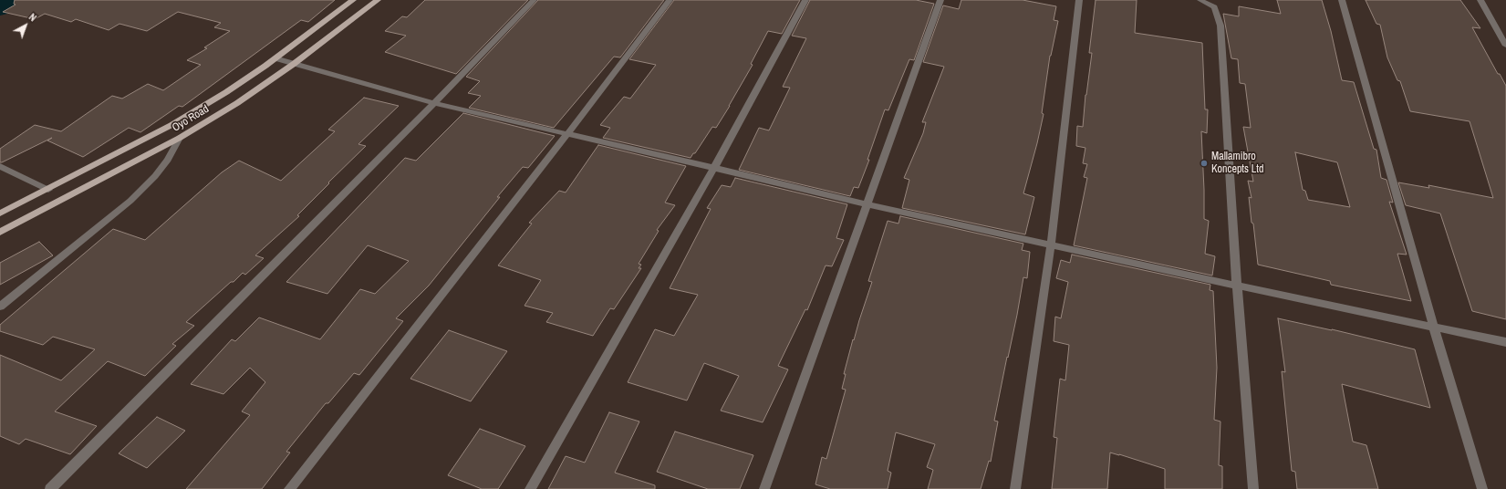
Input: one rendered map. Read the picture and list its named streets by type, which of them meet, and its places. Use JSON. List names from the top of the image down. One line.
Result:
{"streets":{"main road":["Oyo Road"]},"places":["Mallamibro Koncepts Ltd"],"north":"top right"}
